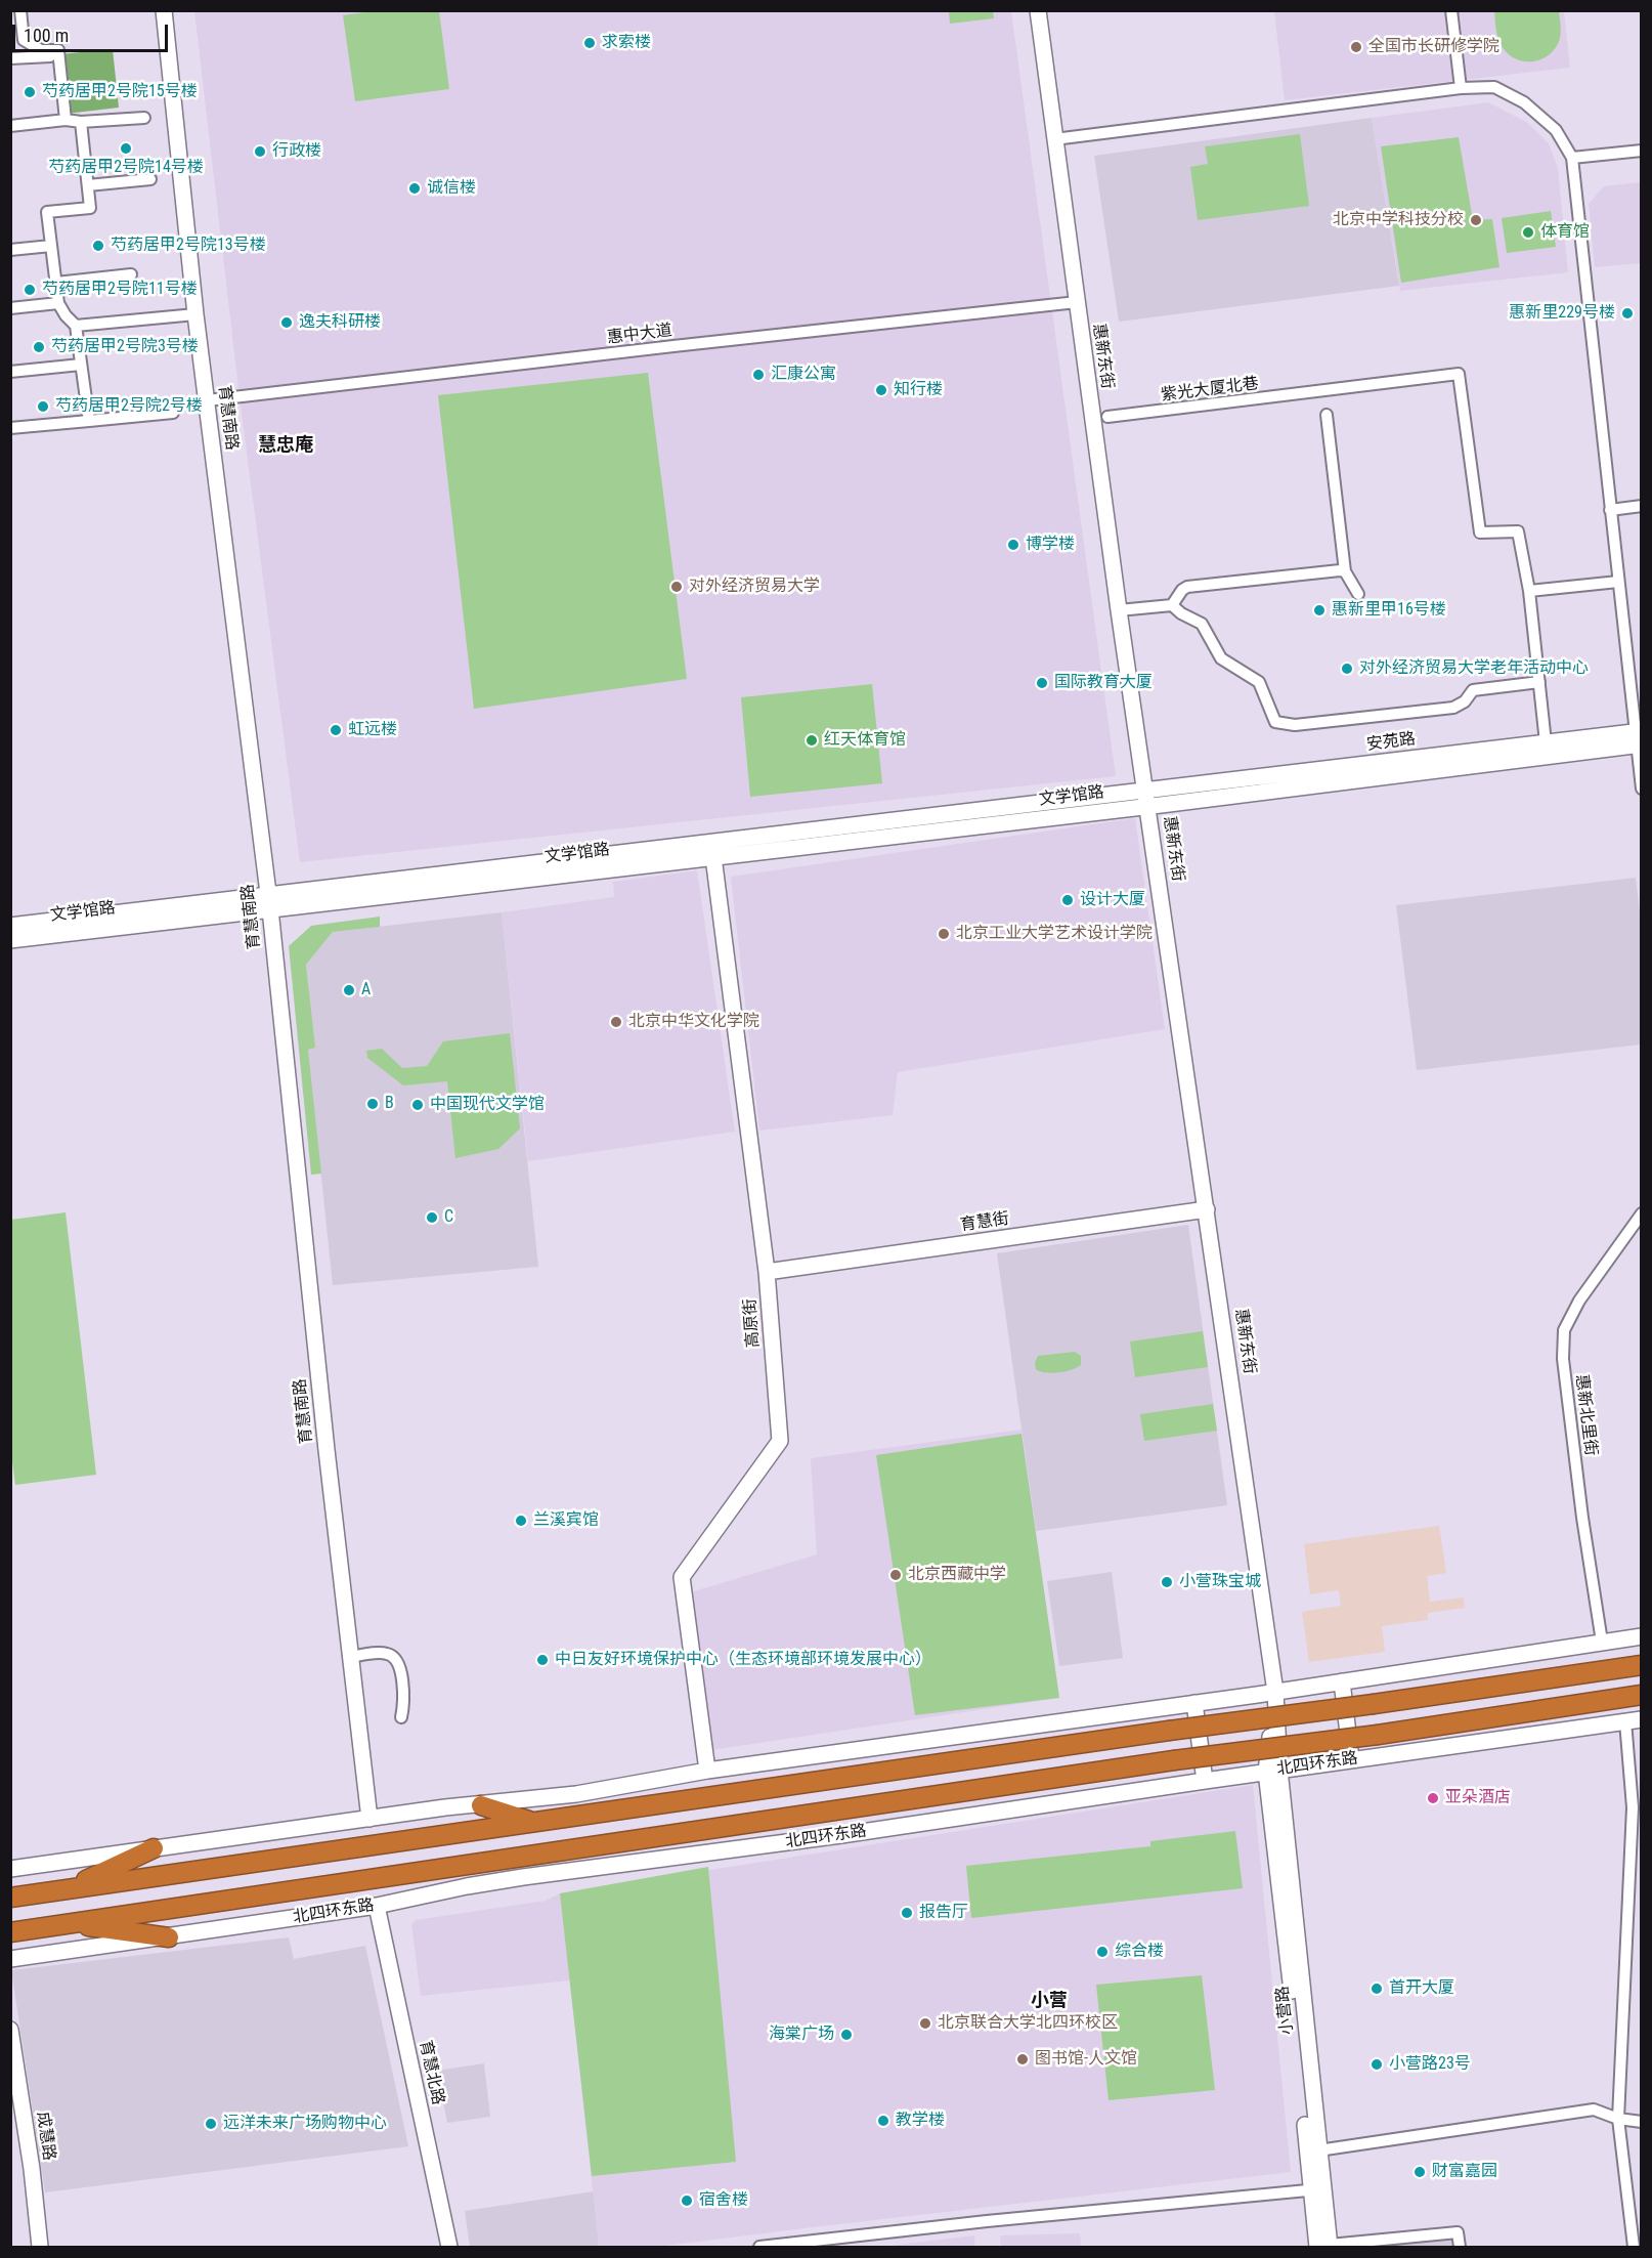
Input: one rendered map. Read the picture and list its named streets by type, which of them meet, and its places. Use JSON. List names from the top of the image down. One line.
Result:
{"streets":{"highway":["北四环东路"],"street":["惠中大道","惠新东街","紫光大厦北巷","育慧南路","安苑路","文学馆路","育慧街","高原街","惠新北里街","小营路","育慧北路","成慧路"]},"crossings":[["惠中大道","惠新东街"],["惠中大道","育慧南路"],["惠新东街","安苑路"],["惠新东街","文学馆路"],["惠新东街","育慧街"],["惠新东街","北四环东路"],["惠新东街","小营路"],["育慧南路","文学馆路"],["安苑路","文学馆路"],["文学馆路","高原街"],["育慧街","高原街"],["北四环东路","小营路"],["北四环东路","育慧北路"]],"districts":["慧忠庵","小营"],"places":["求索楼","全国市长研修学院","芍药居甲2号院15号楼","芍药居甲2号院14号楼","行政楼","诚信楼","北京中学科技分校","体育馆","芍药居甲2号院13号楼","芍药居甲2号院11号楼","惠新里229号楼","逸夫科研楼","芍药居甲2号院3号楼","汇康公寓","知行楼","芍药居甲2号院2号楼","博学楼","对外经济贸易大学","惠新里甲16号楼","对外经济贸易大学老年活动中心","国际教育大厦","虹远楼","红天体育馆","设计大厦","北京工业大学艺术设计学院","A","北京中华文化学院","B","中国现代文学馆","C","兰溪宾馆","北京西藏中学","小营珠宝城","中日友好环境保护中心（生态环境部环境发展中心）","亚朵酒店","报告厅","综合楼","首开大厦","北京联合大学北四环校区","海棠广场","图书馆-人文馆","小营路23号","教学楼","远洋未来广场购物中心","财富嘉园","宿舍楼"],"scale_bar":"100 m"}
